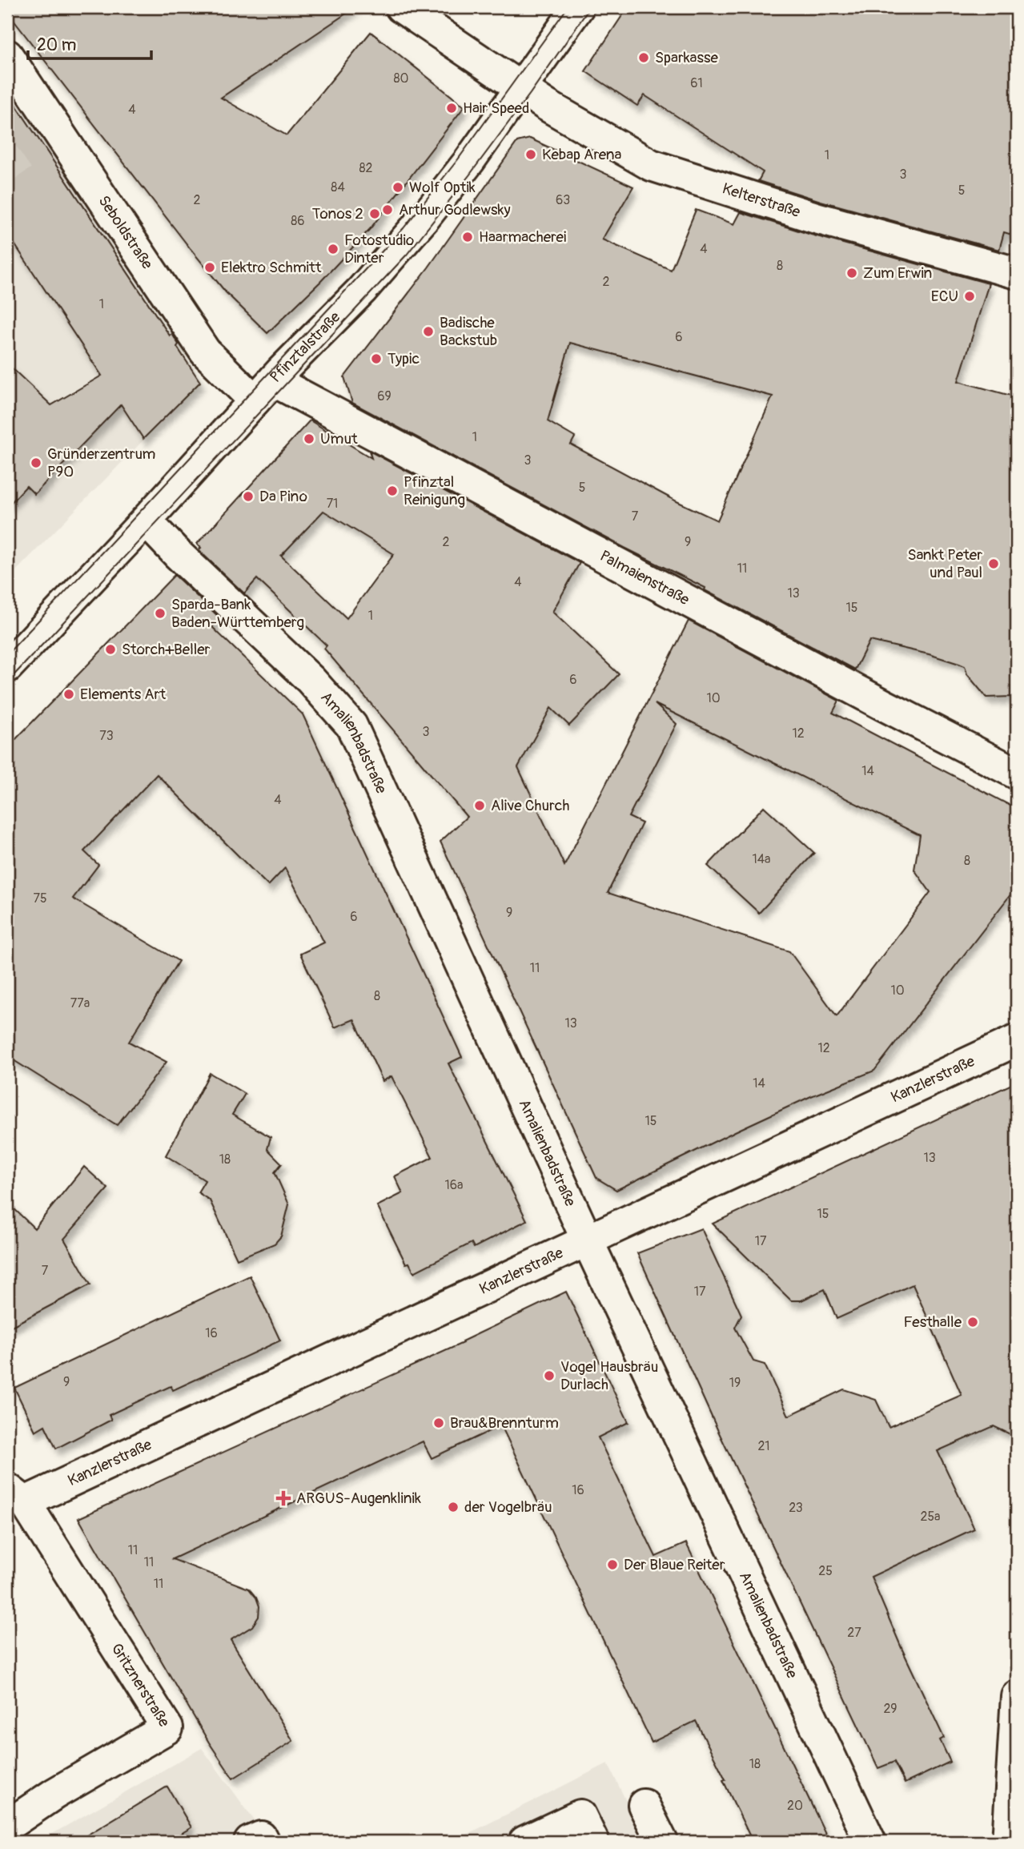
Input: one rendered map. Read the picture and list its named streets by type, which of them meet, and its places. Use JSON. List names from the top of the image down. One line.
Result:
{"streets":{"street":["Kelterstraße","Seboldstraße","Pfinztalstraße","Palmaienstraße","Amalienbadstraße","Kanzlerstraße","Gritznerstraße"]},"crossings":[["Kelterstraße","Pfinztalstraße"],["Seboldstraße","Pfinztalstraße"],["Seboldstraße","Palmaienstraße"],["Pfinztalstraße","Palmaienstraße"],["Pfinztalstraße","Amalienbadstraße"],["Amalienbadstraße","Kanzlerstraße"],["Kanzlerstraße","Gritznerstraße"]],"places":{"other":["Sparkasse","Hair Speed","Kebap Arena","Wolf Optik","Arthur Godlewsky","Tonos 2","Haarmacherei","Fotostudio Dinter","Elektro Schmitt","Zum Erwin","ECU","Badische Backstub","Typic","Umut","Gründerzentrum P90","Pfinztal Reinigung","Da Pino","Sankt Peter und Paul","Sparda-Bank Baden-Württemberg","Storch+Beller","Elements Art","Alive Church","Festhalle","Vogel Hausbräu Durlach","Brau&Brennturm","der Vogelbräu","Der Blaue Reiter"],"health":["ARGUS-Augenklinik"]},"house_numbers":["80","61","4","1","82","3","84","5","2","63","86","4","8","2","1","6","69","1","3","5","71","7","2","9","11","4","13","15","1","6","10","3","12","73","14","4","14a","8","75","9","6","11","10","8","77a","13","12","14","15","13","18","16a","15","17","7","17","16","9","19","21","16","23","25a","11","11","25","11","27","29","18","20"],"scale_bar":"20 m"}
